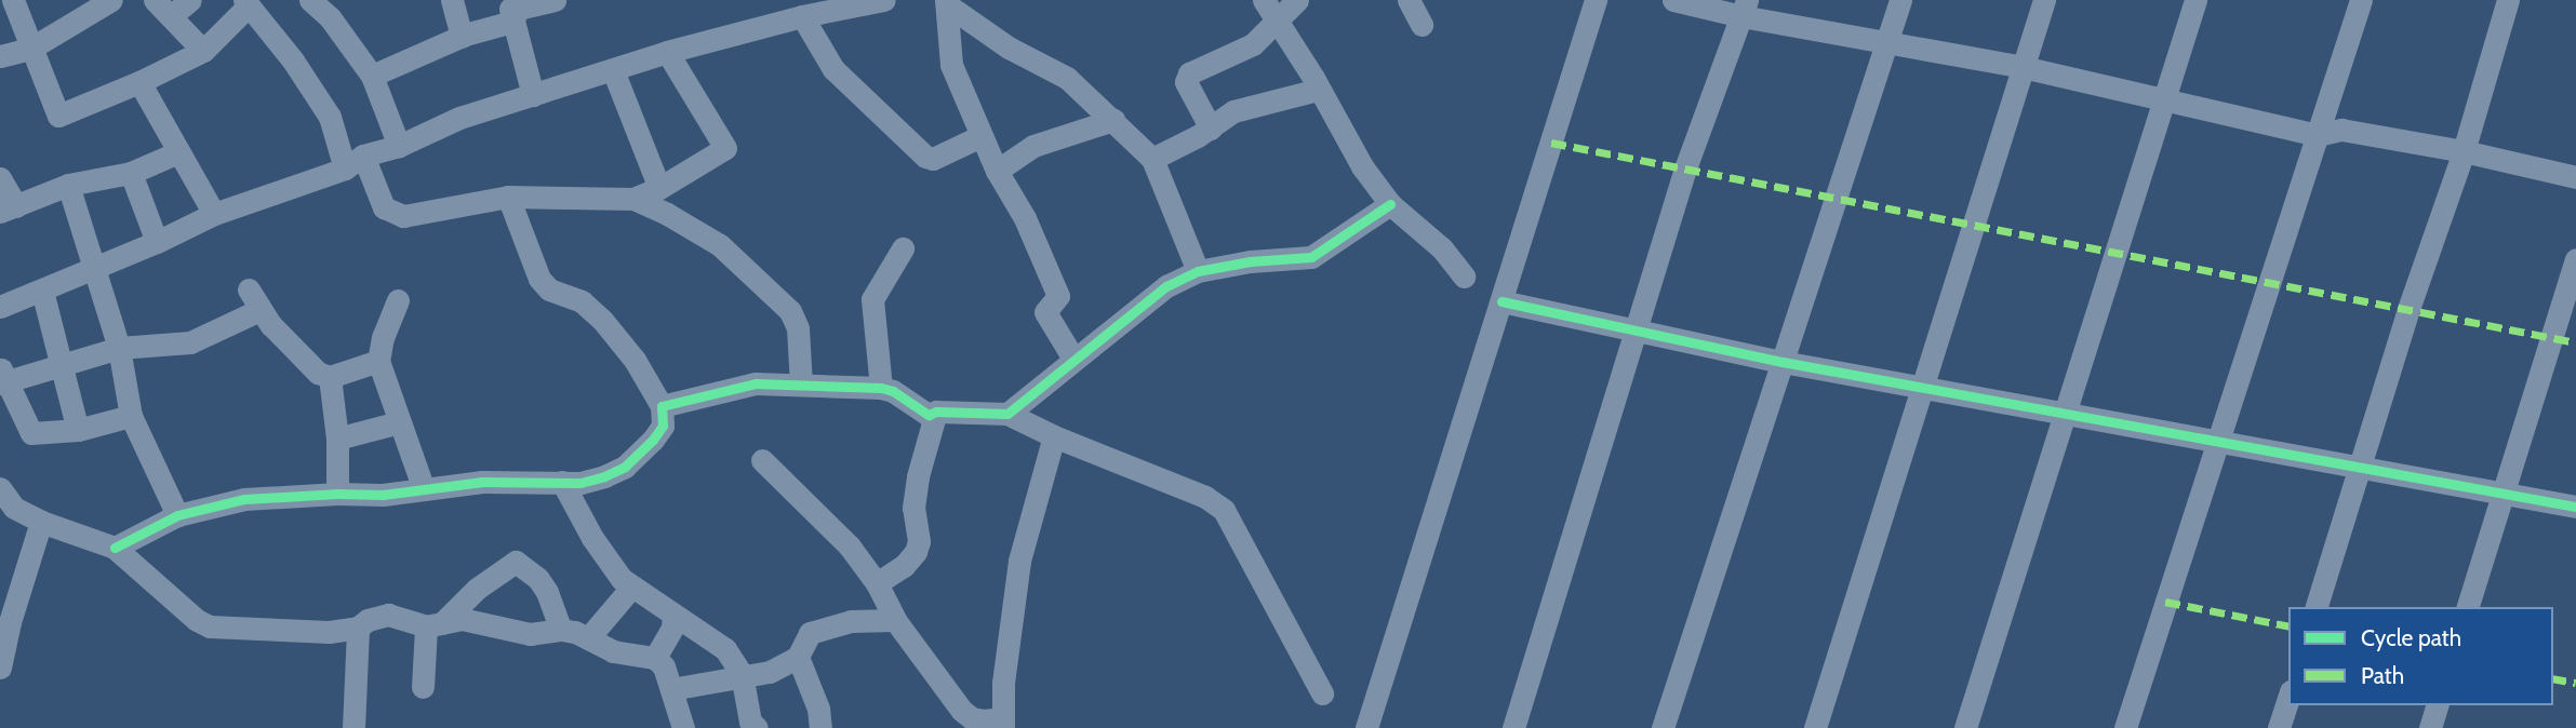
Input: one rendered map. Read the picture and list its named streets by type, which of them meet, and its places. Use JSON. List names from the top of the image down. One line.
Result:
{"legend":["Cycle path","Path"]}
